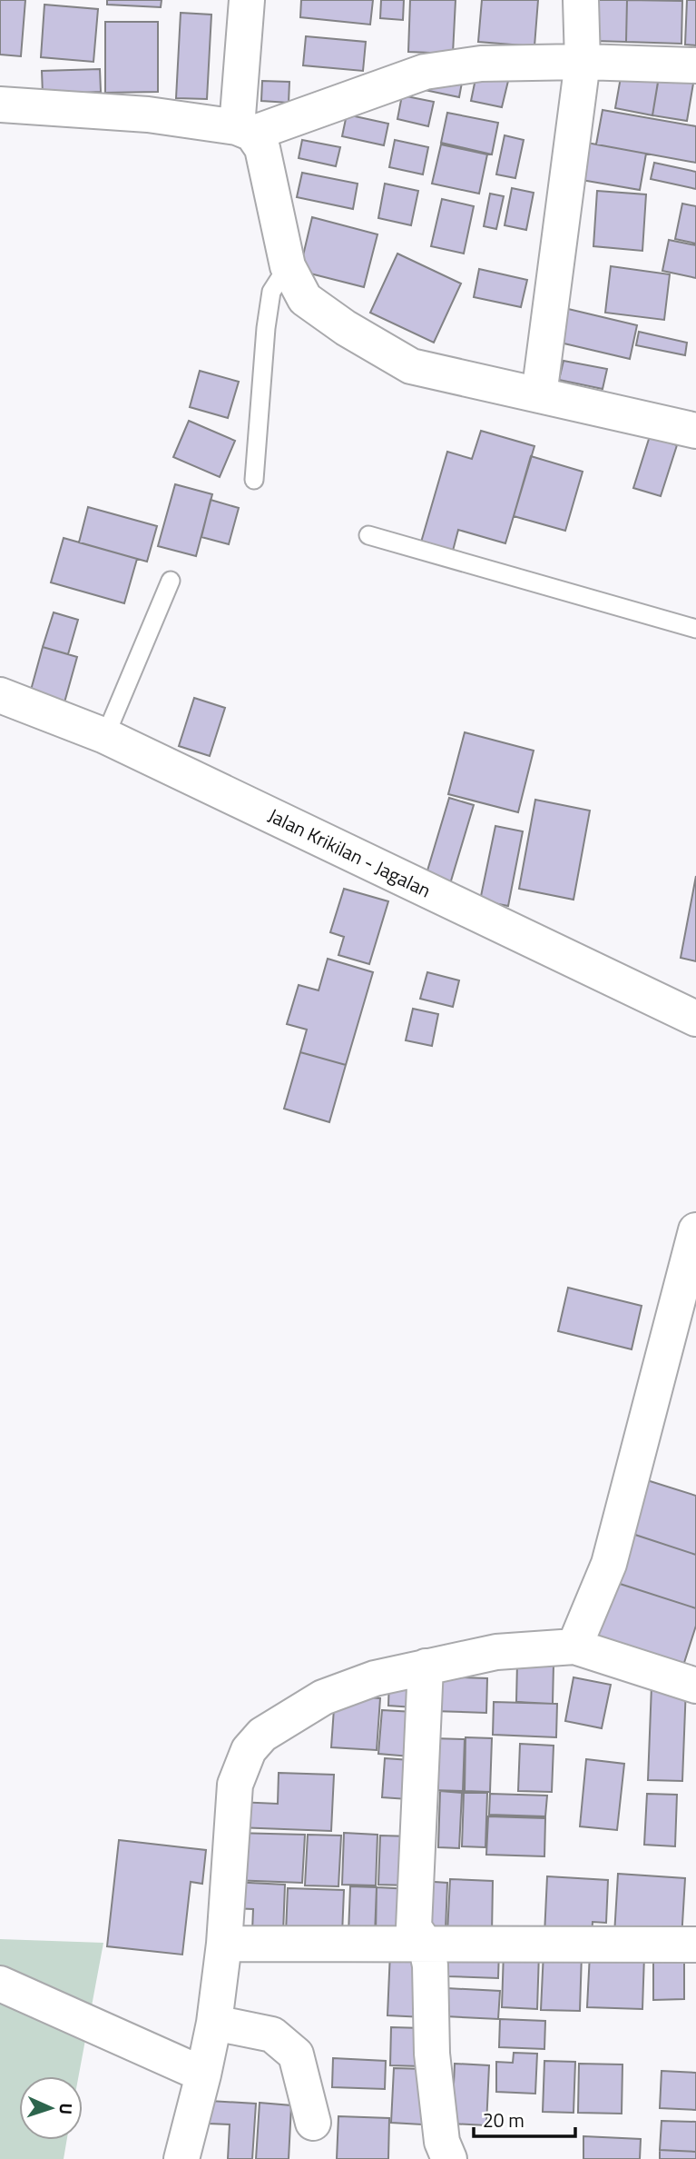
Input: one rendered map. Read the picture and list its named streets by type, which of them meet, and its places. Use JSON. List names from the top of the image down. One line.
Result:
{"streets":{"street":["Jalan Krikilan - Jagalan"]},"scale_bar":"20 m","north":"right"}
